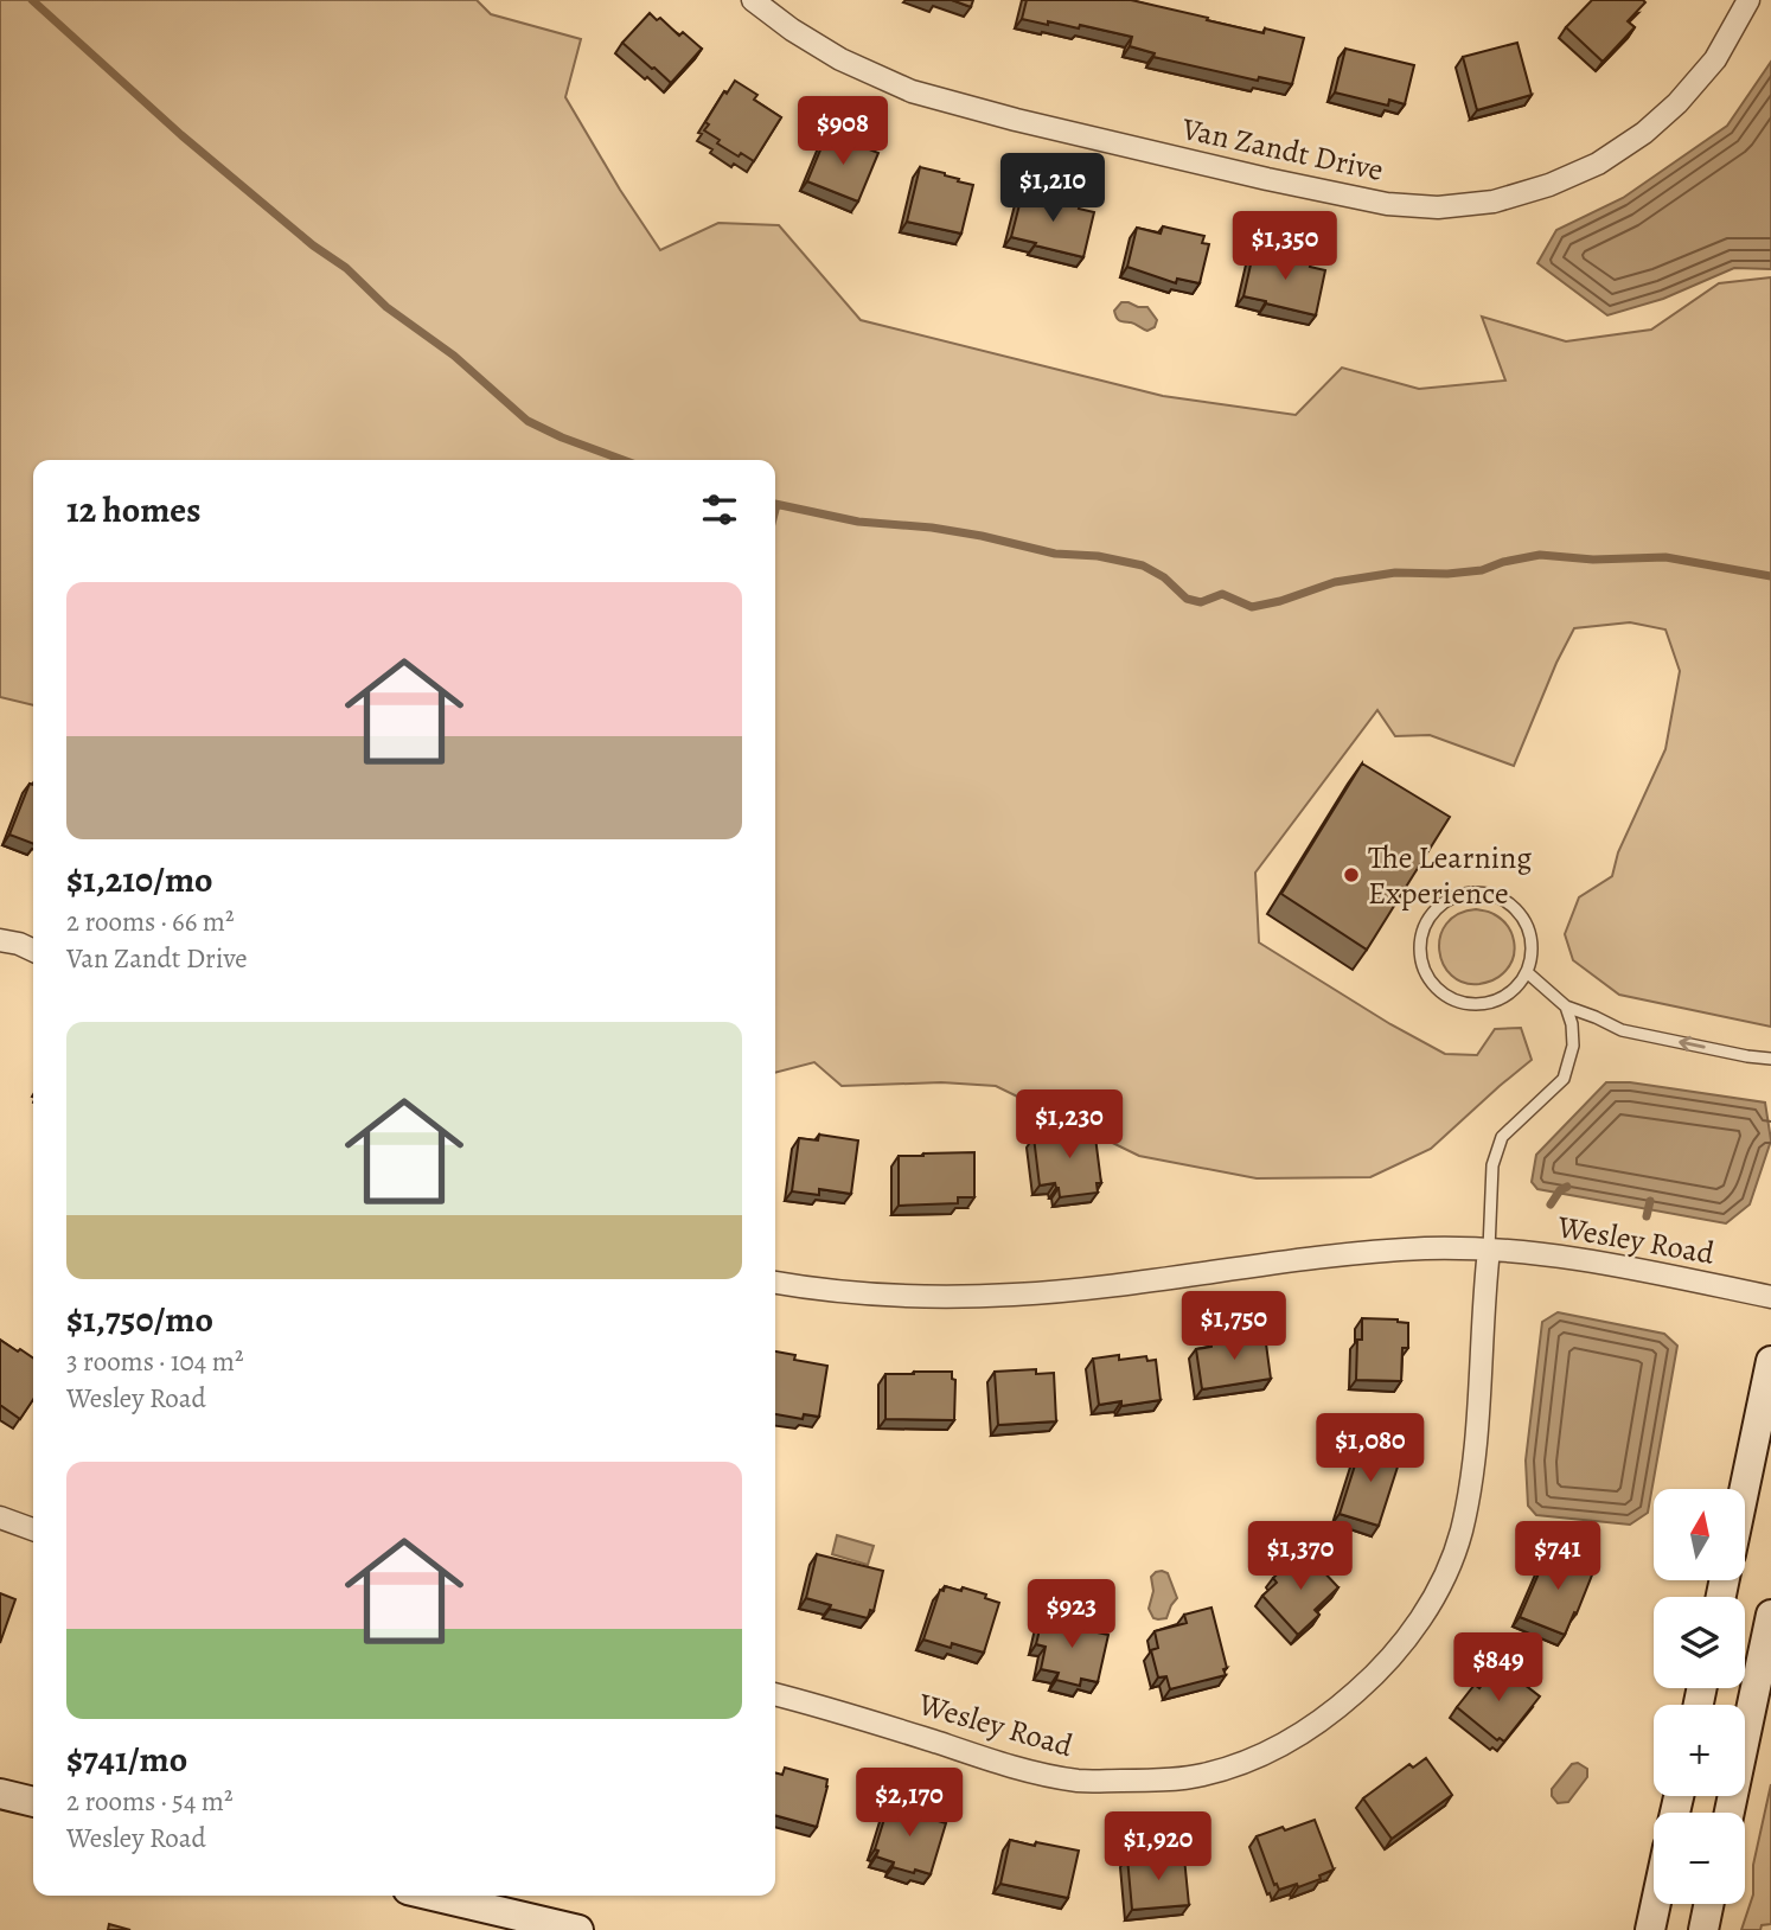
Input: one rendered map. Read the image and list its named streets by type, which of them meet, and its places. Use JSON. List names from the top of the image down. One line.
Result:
{"streets":{"street":["Van Zandt Drive","Wesley Road"]},"places":["The Learning Experience"],"north":"top","page":{"price":["$908","$1,210","$1,350","$1,230","$1,750","$1,080","$1,370","$741","$923","$849","$2,170","$1,920"],"heading":"12 homes","list":[{"name":"$1,210/mo","note":"2 rooms · 66 m² · Van Zandt Drive"},{"name":"$1,750/mo","note":"3 rooms · 104 m² · Wesley Road"},{"name":"$741/mo","note":"2 rooms · 54 m² · Wesley Road"}],"map_buttons":["+","−"]}}
